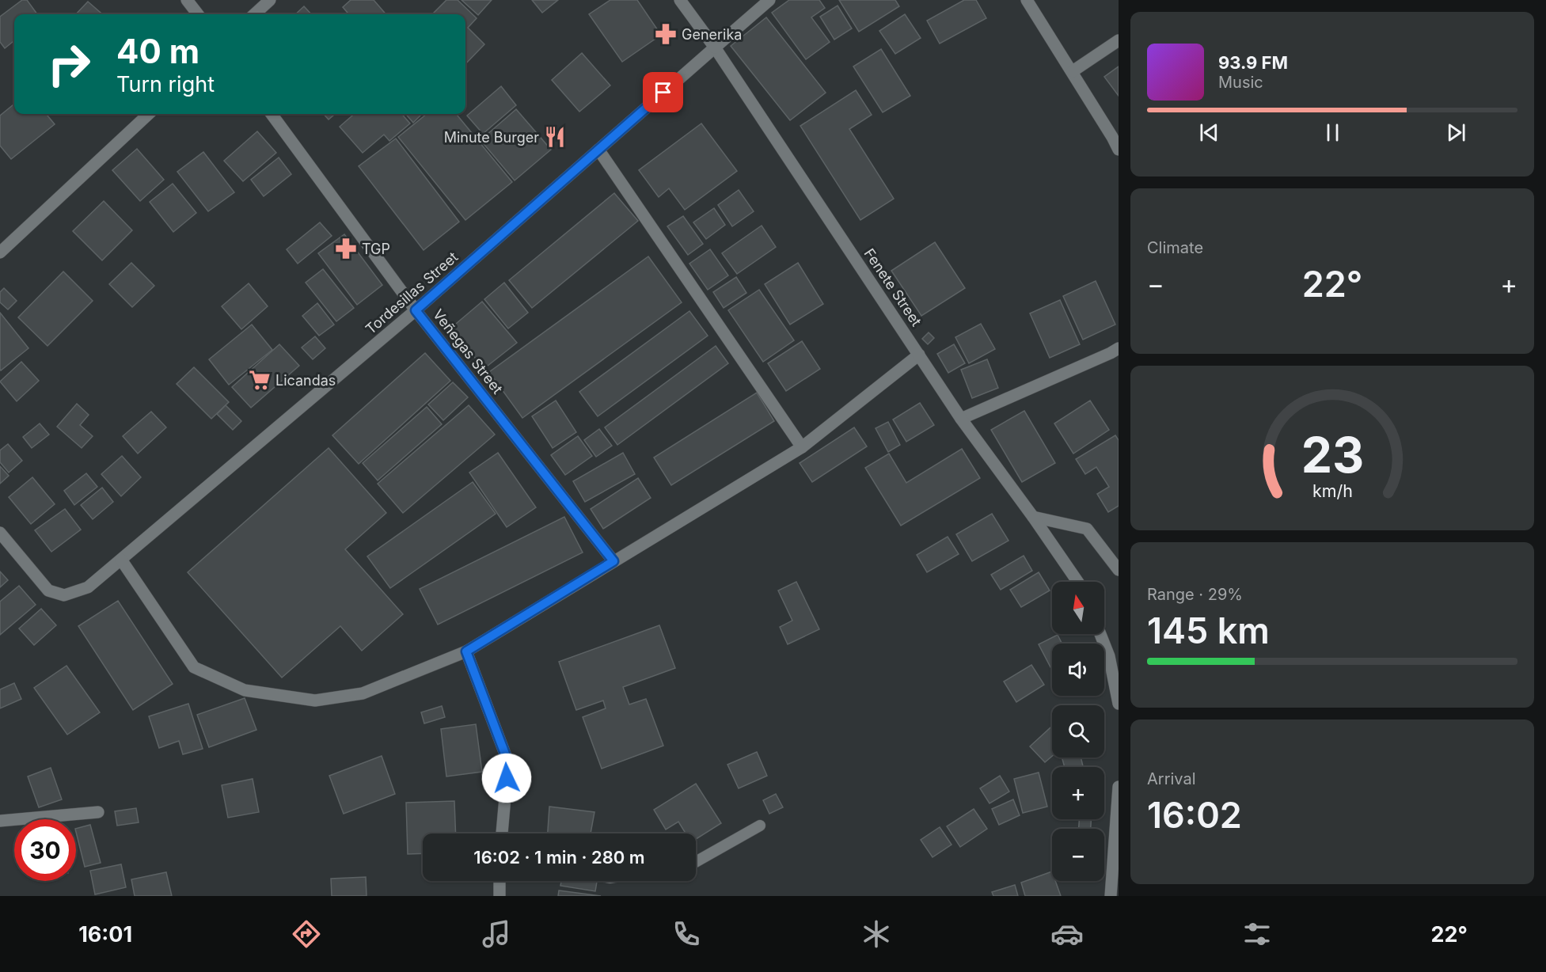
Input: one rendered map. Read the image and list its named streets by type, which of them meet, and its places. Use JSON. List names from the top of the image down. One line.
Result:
{"streets":{"street":["Fenete Street","Tordesillas Street","Veñegas Street"]},"crossings":[["Fenete Street","Tordesillas Street"],["Tordesillas Street","Veñegas Street"]],"places":{"pharmacy":["Generika","TGP"],"restaurant":["Minute Burger"],"supermarket":["Licandas"]},"north":"top","page":{"turn":["40 m","Turn right"],"song":["93.9 FM","Music"],"tile":["Climate",["Range · 29%","145 km"],["Arrival","16:02"]],"heat":["−","22°","+"],"map_buttons":["+","−"],"limit":"30","trip":"16:02 · 1 min · 280 m","tabs":["16:01","22°"],"gauge":["23","km/h"]}}
